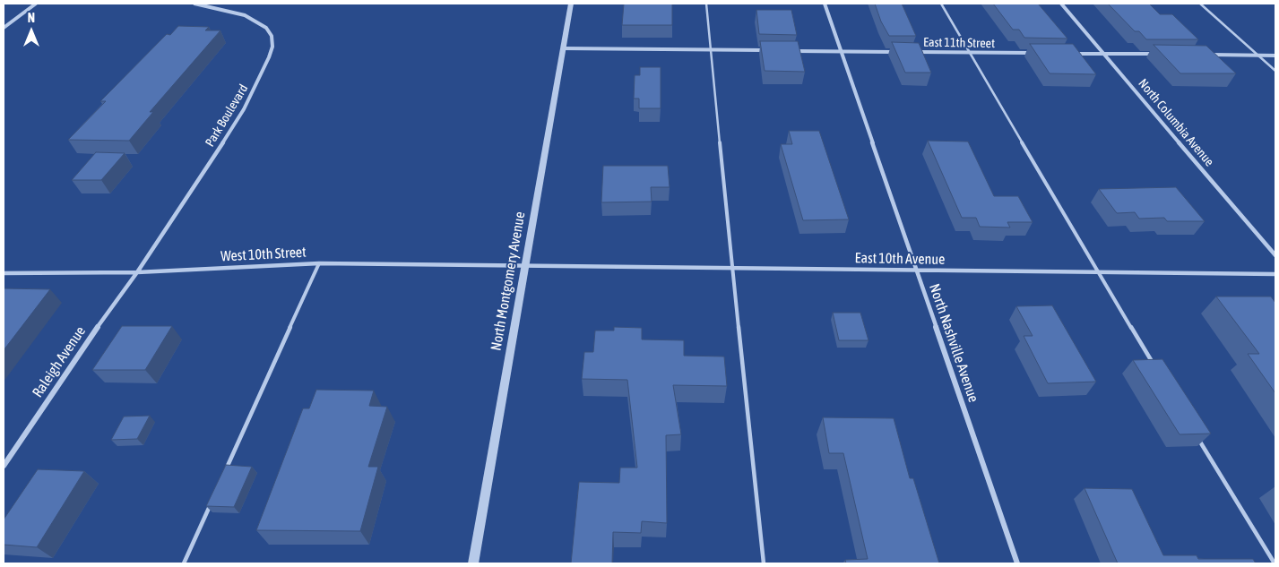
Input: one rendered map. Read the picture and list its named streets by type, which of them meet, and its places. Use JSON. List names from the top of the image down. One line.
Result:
{"streets":{"street":["East 11th Street","Park Boulevard","North Columbia Avenue","West 10th Street","East 10th Avenue","North Montgomery Avenue","North Nashville Avenue","Raleigh Avenue"]},"crossings":[["Park Boulevard","West 10th Street"],["Park Boulevard","Raleigh Avenue"],["West 10th Street","East 10th Avenue"],["West 10th Street","North Montgomery Avenue"],["West 10th Street","Raleigh Avenue"],["East 10th Avenue","North Montgomery Avenue"],["East 10th Avenue","North Nashville Avenue"]],"north":"top"}
